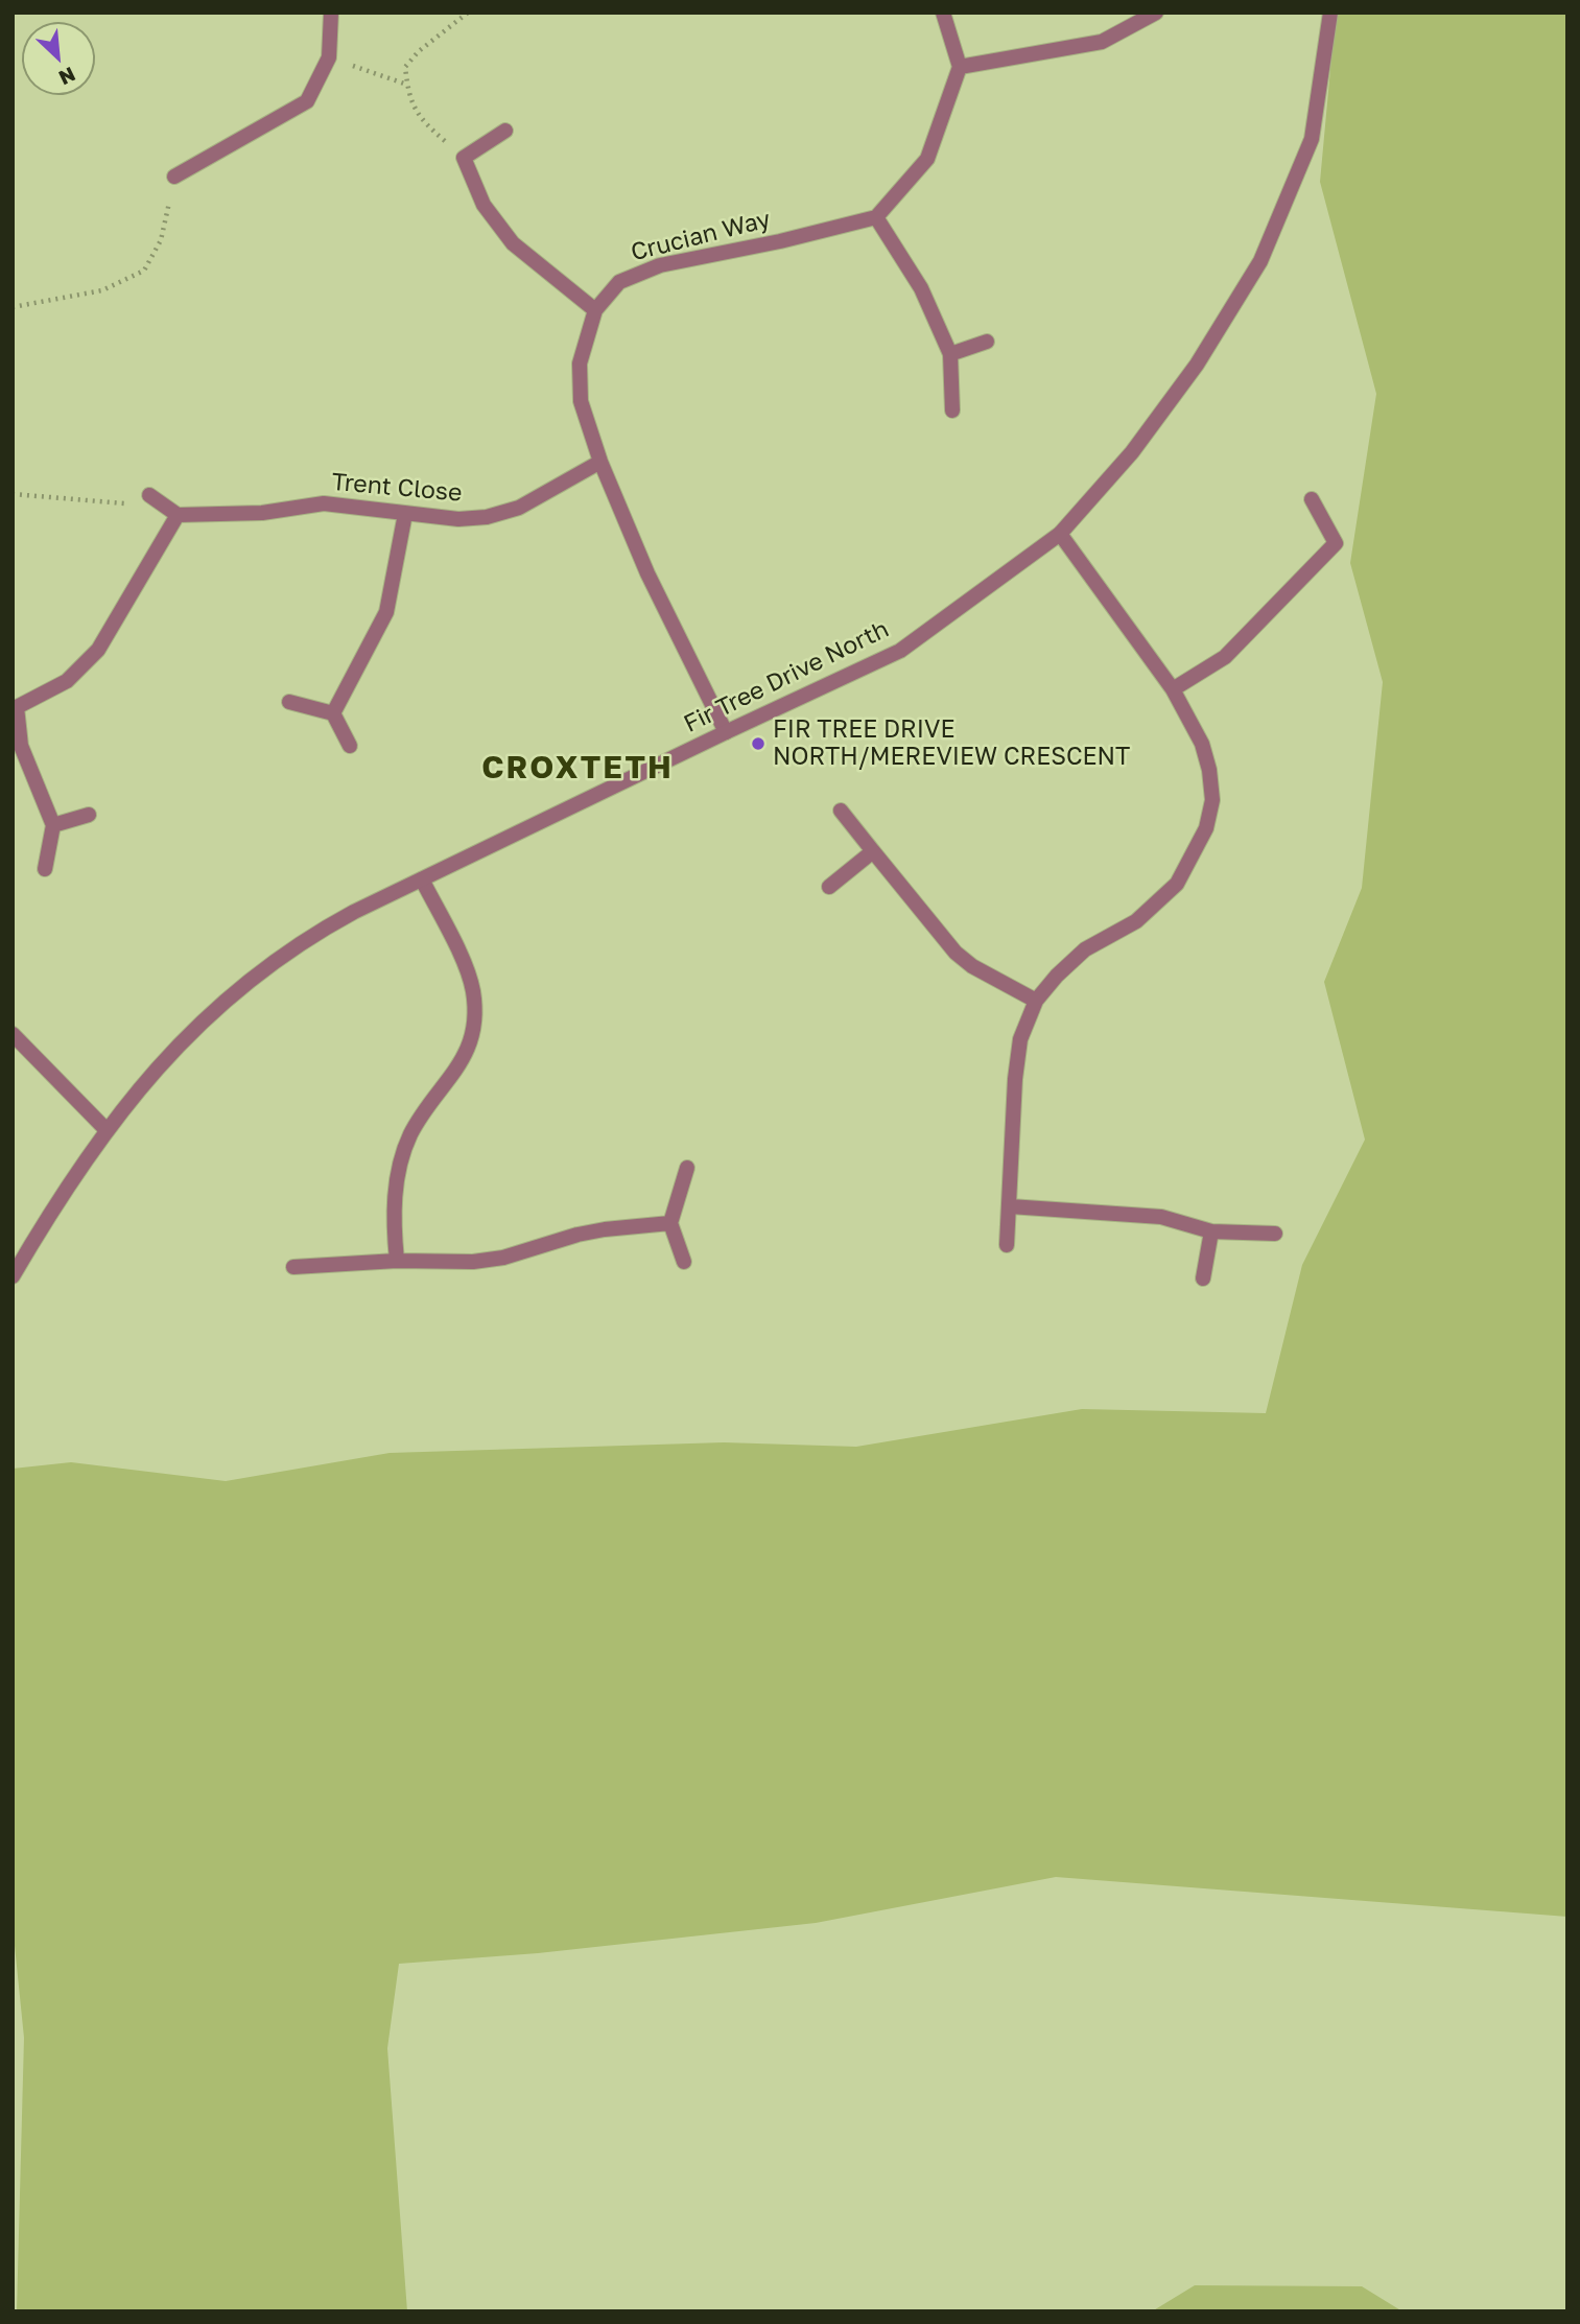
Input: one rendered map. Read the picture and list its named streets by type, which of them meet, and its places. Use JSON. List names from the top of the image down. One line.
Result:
{"streets":{"street":["Crucian Way","Trent Close","Fir Tree Drive North"]},"crossings":[["Crucian Way","Trent Close"],["Crucian Way","Fir Tree Drive North"]],"districts":["CROXTETH"],"places":["FIR TREE DRIVE NORTH/MEREVIEW CRESCENT"],"north":"bottom right"}
